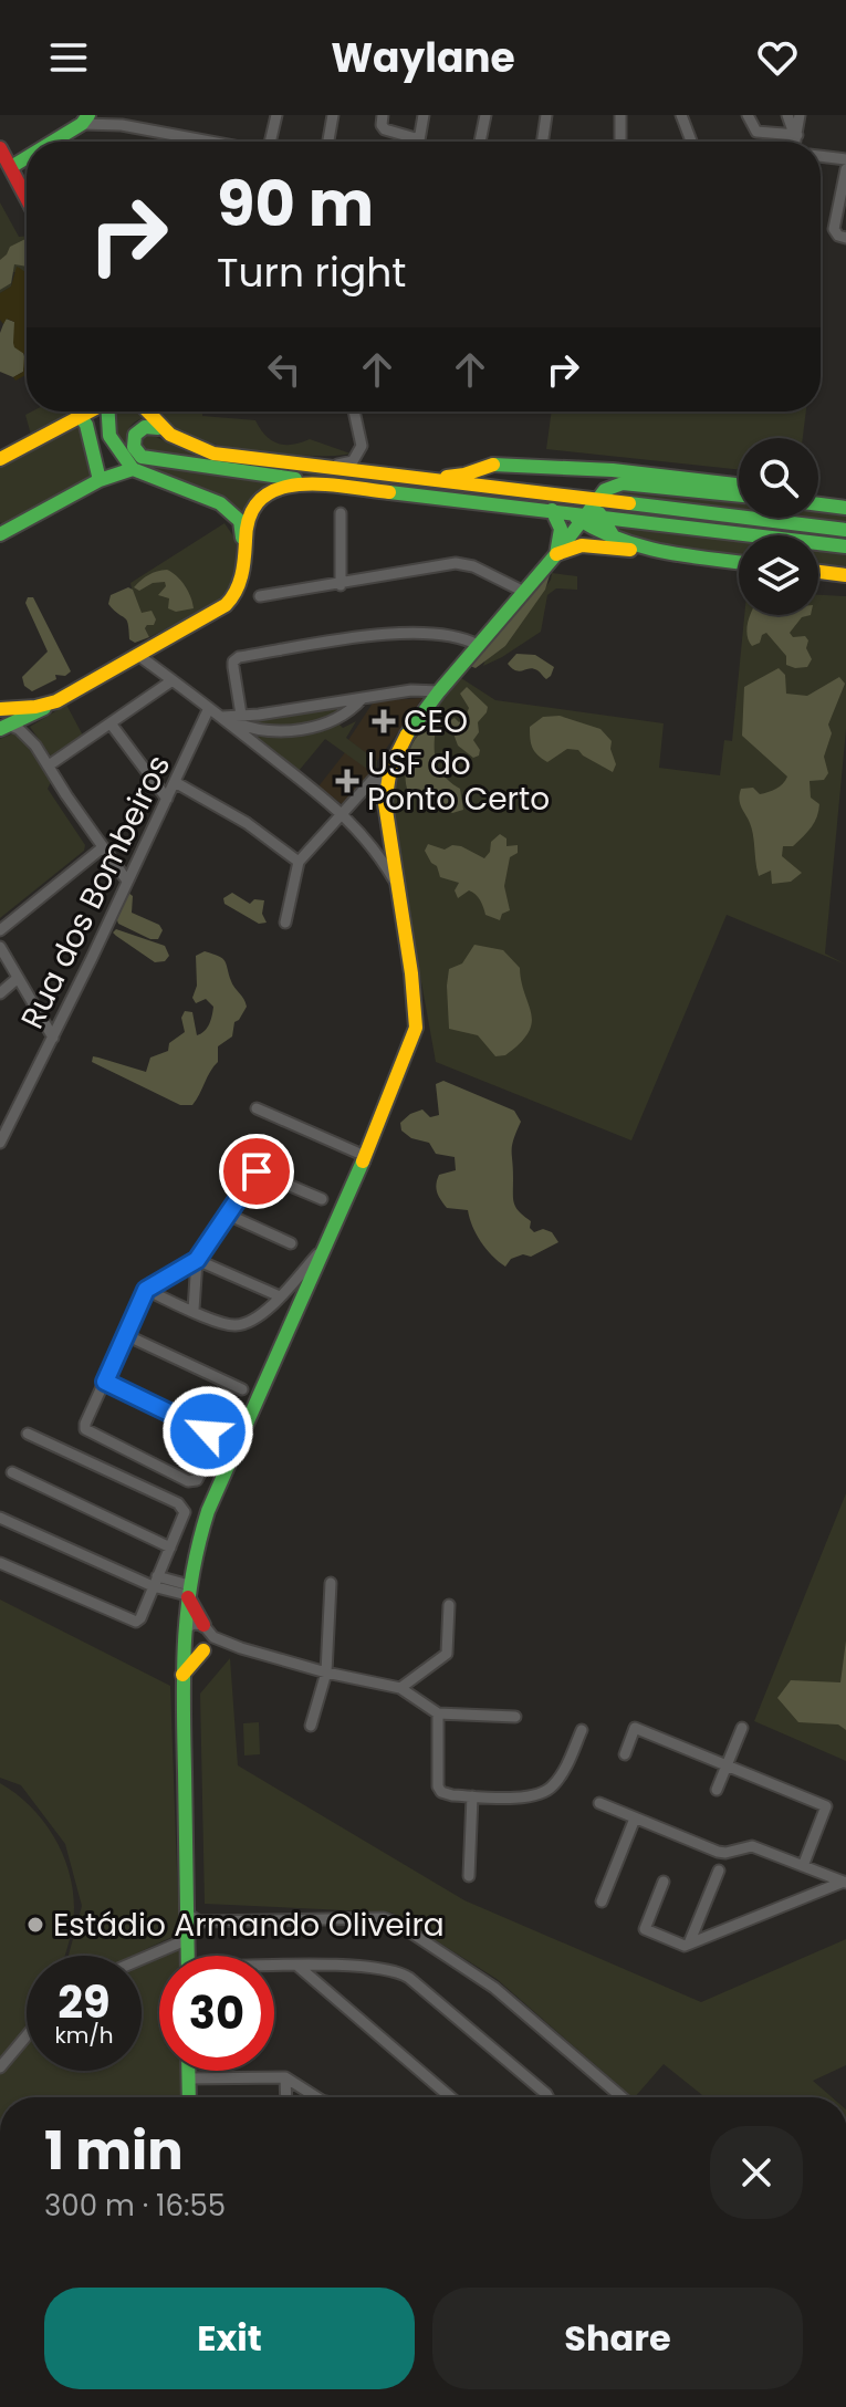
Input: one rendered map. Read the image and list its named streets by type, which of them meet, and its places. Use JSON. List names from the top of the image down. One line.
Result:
{"streets":{"street":["Rua dos Bombeiros"]},"places":{"health":["CEO","USF do Ponto Certo"],"other":["Estádio Armando Oliveira"]},"page":{"header":"Waylane","turn":["90 m","Turn right"],"speed":"29 km/h","limit":"30","heading":["1 min","300 m · 16:55"],"buttons":["Exit","Share"]}}
